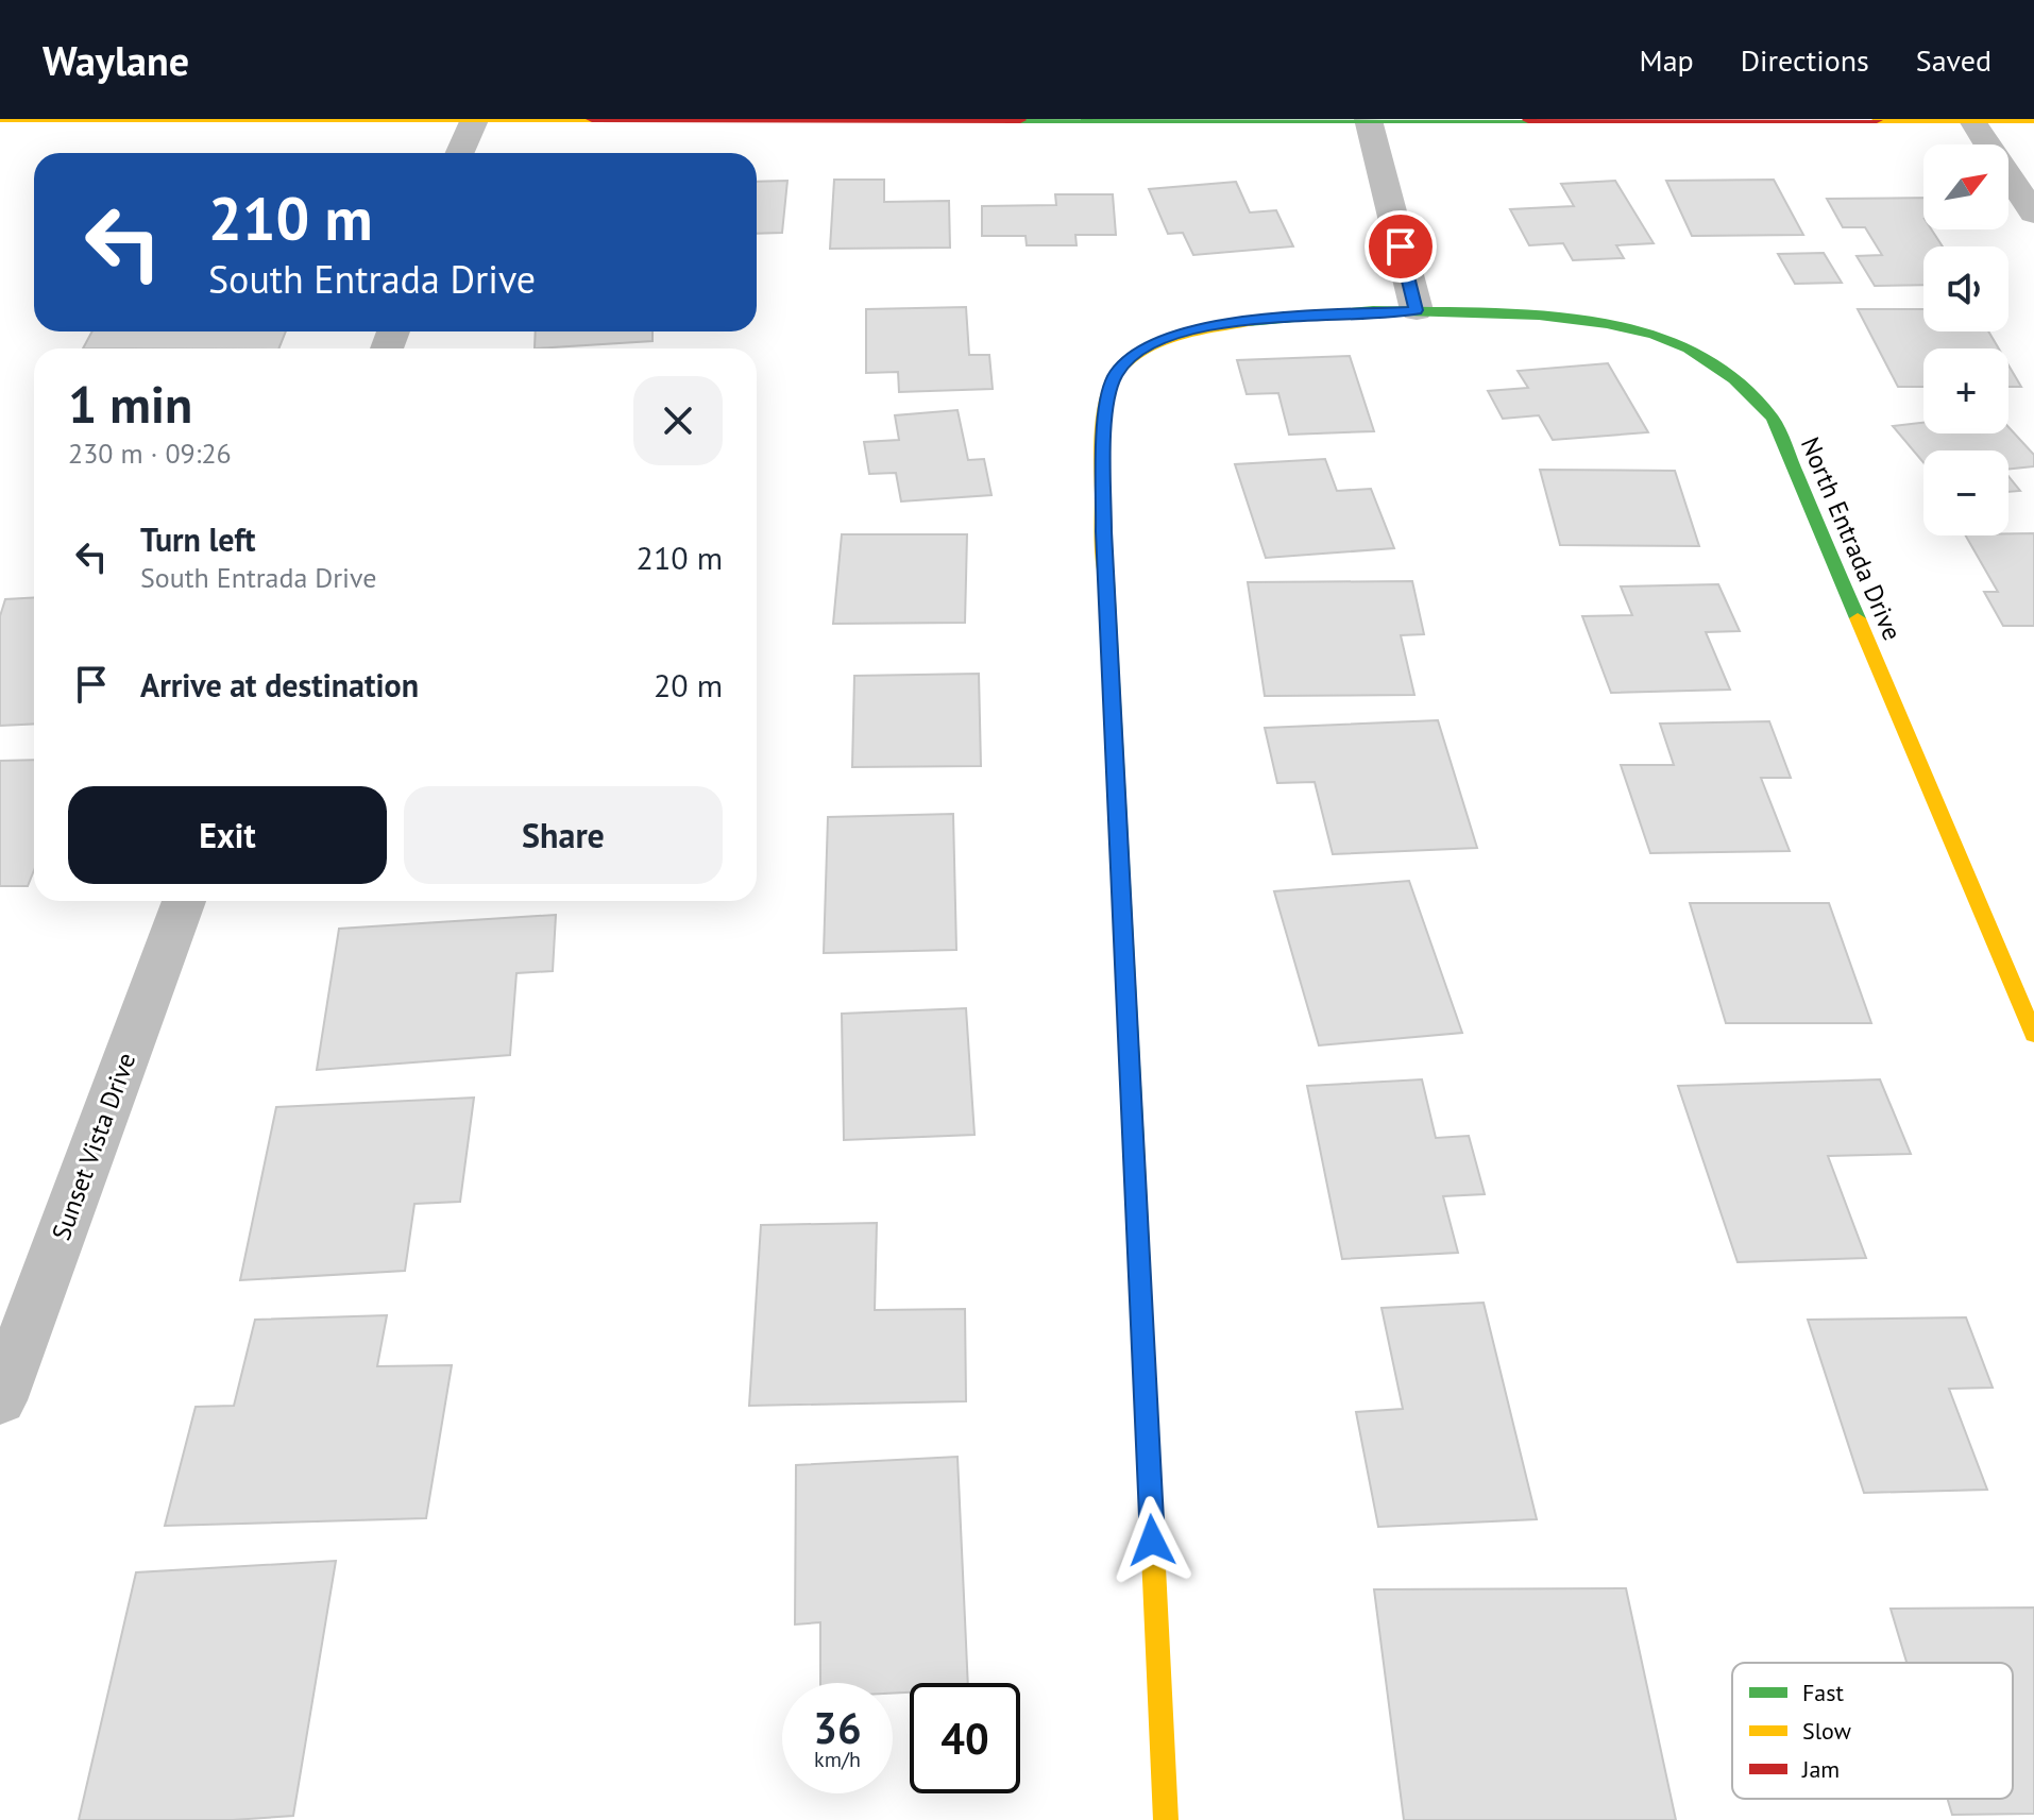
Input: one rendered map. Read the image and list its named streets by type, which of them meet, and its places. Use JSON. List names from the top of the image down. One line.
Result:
{"streets":{"street":["North Entrada Drive","Sunset Vista Drive"]},"legend":["Fast","Slow","Jam"],"north":"top right","page":{"header":"Waylane","nav":["Map","Directions","Saved"],"map_buttons":["+","−"],"turn":["210 m","South Entrada Drive"],"heading":["1 min","230 m · 09:26"],"list":[{"name":"Turn left","note":"South Entrada Drive","value":"210 m"},{"name":"Arrive at destination","value":"20 m"}],"buttons":["Exit","Share"],"speed":"36 km/h","limit":"40"}}
